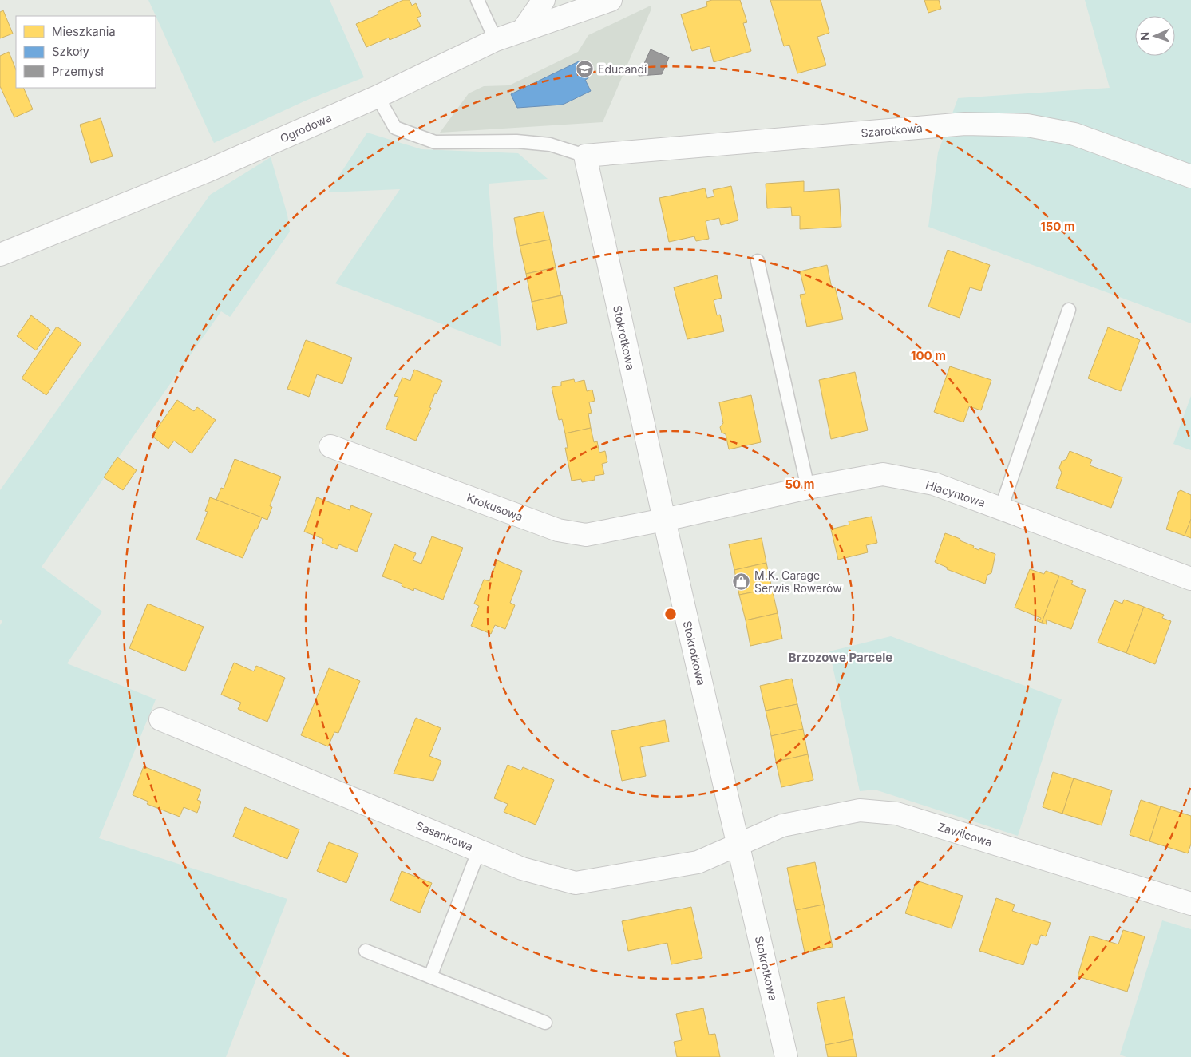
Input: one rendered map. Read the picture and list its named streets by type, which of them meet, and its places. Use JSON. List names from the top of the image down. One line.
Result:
{"streets":{"street":["Ogrodowa","Szarotkowa","Stokrotkowa","Hiacyntowa","Krokusowa","Zawilcowa","Sasankowa"]},"crossings":[["Szarotkowa","Stokrotkowa"],["Stokrotkowa","Hiacyntowa"],["Stokrotkowa","Krokusowa"],["Stokrotkowa","Zawilcowa"],["Stokrotkowa","Sasankowa"],["Hiacyntowa","Krokusowa"],["Zawilcowa","Sasankowa"]],"districts":["Brzozowe Parcele"],"places":{"school or university":["Educandi"],"shop":["M.K. Garage Serwis Rowerów"]},"legend":["Mieszkania","Szkoły","Przemysł"],"north":"left","rings":["150 m","100 m","50 m"]}
